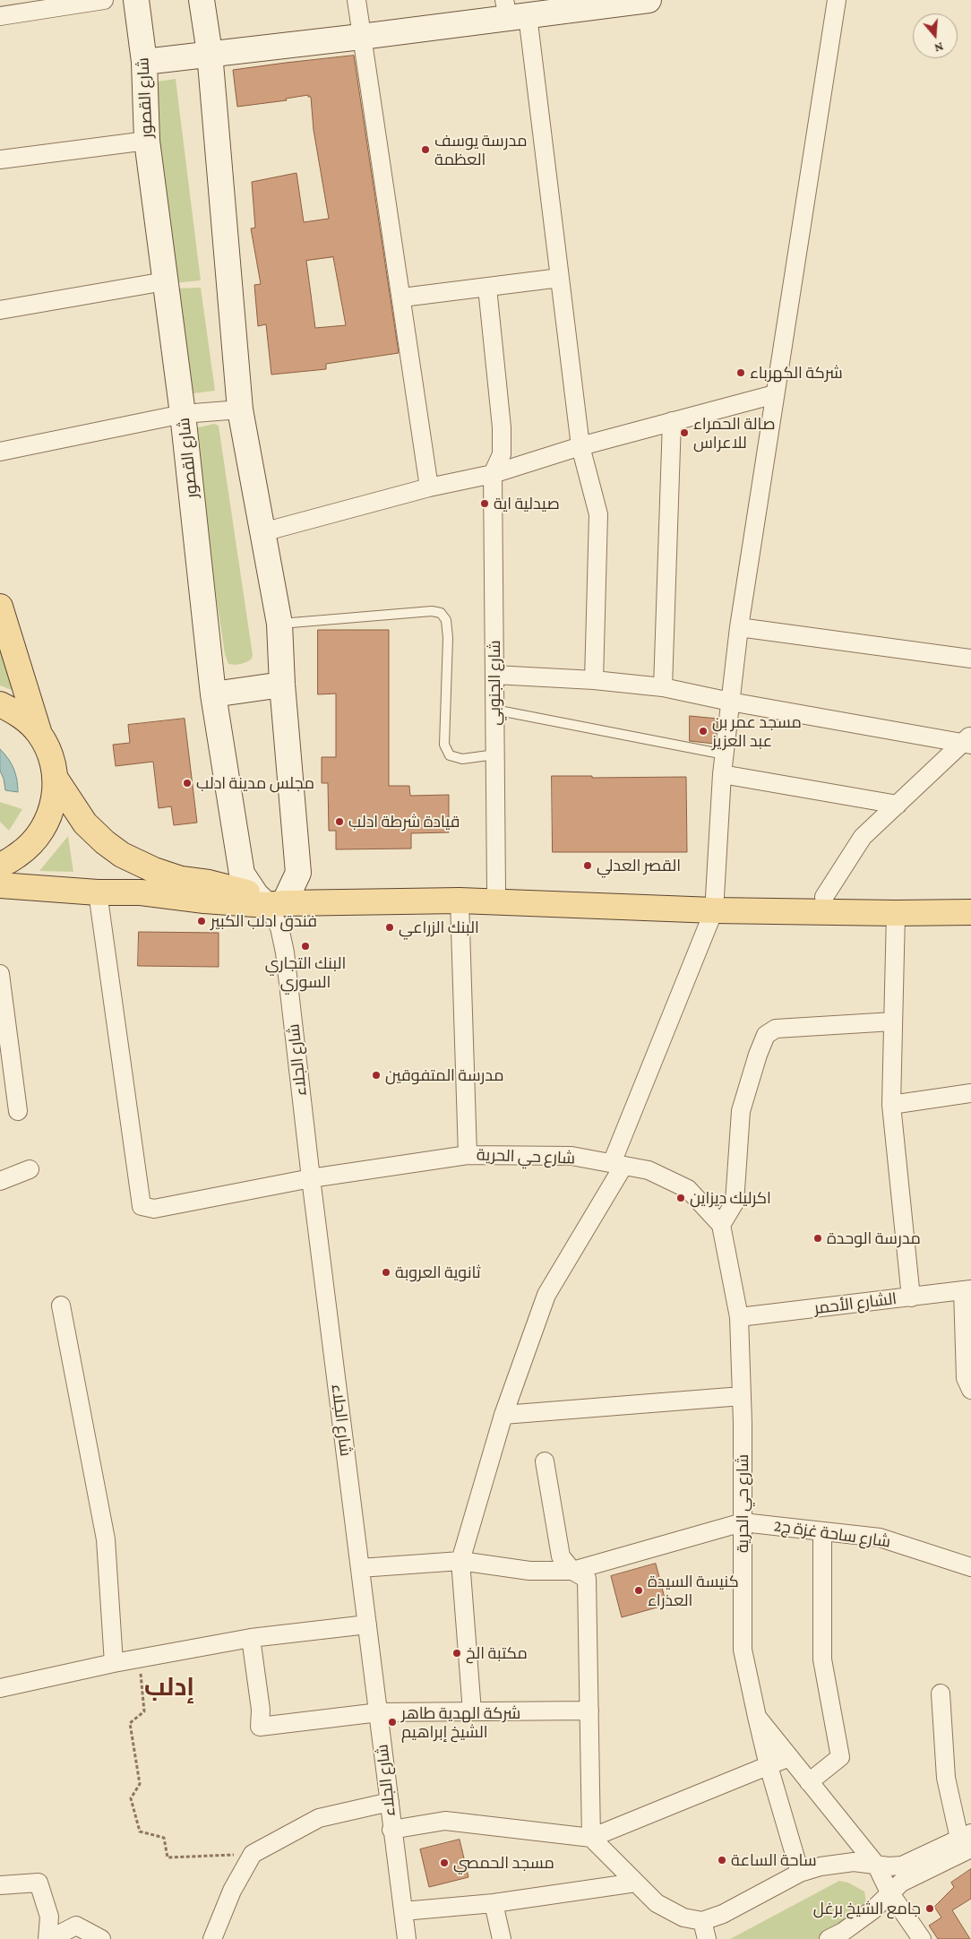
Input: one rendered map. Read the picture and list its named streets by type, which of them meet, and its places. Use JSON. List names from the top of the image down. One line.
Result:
{"streets":{"street":["شارع القصور","شارع الجنوبي","شارع الجلاء","شارع حي الحرية","الشارع الأحمر","شارع ساحة غزة ج2"]},"crossings":[["شارع القصور","شارع الجلاء"],["شارع الجلاء","شارع حي الحرية"],["شارع حي الحرية","الشارع الأحمر"],["شارع حي الحرية","شارع ساحة غزة ج2"]],"districts":["إدلب"],"places":["مدرسة يوسف العظمة","شركة الكهرباء","صالة الحمراء للاعراس","صيدلية اية","مسجد عمر بن عبد العزيز","مجلس مدينة ادلب","قيادة شرطة ادلب","القصر العدلي","فندق ادلب الكبير","البنك الزراعي","البنك التجاري السوري","مدرسة المتفوقين","اكرليك ديزاين","مدرسة الوحدة","ثانوية العروبة","كنيسة السيدة العذراء","مكتبة الخ","شركة الهدية طاهر الشيخ إبراهيم","ساحة الساعة","مسجد الحمصي","جامع الشيخ برغل"],"north":"bottom"}
